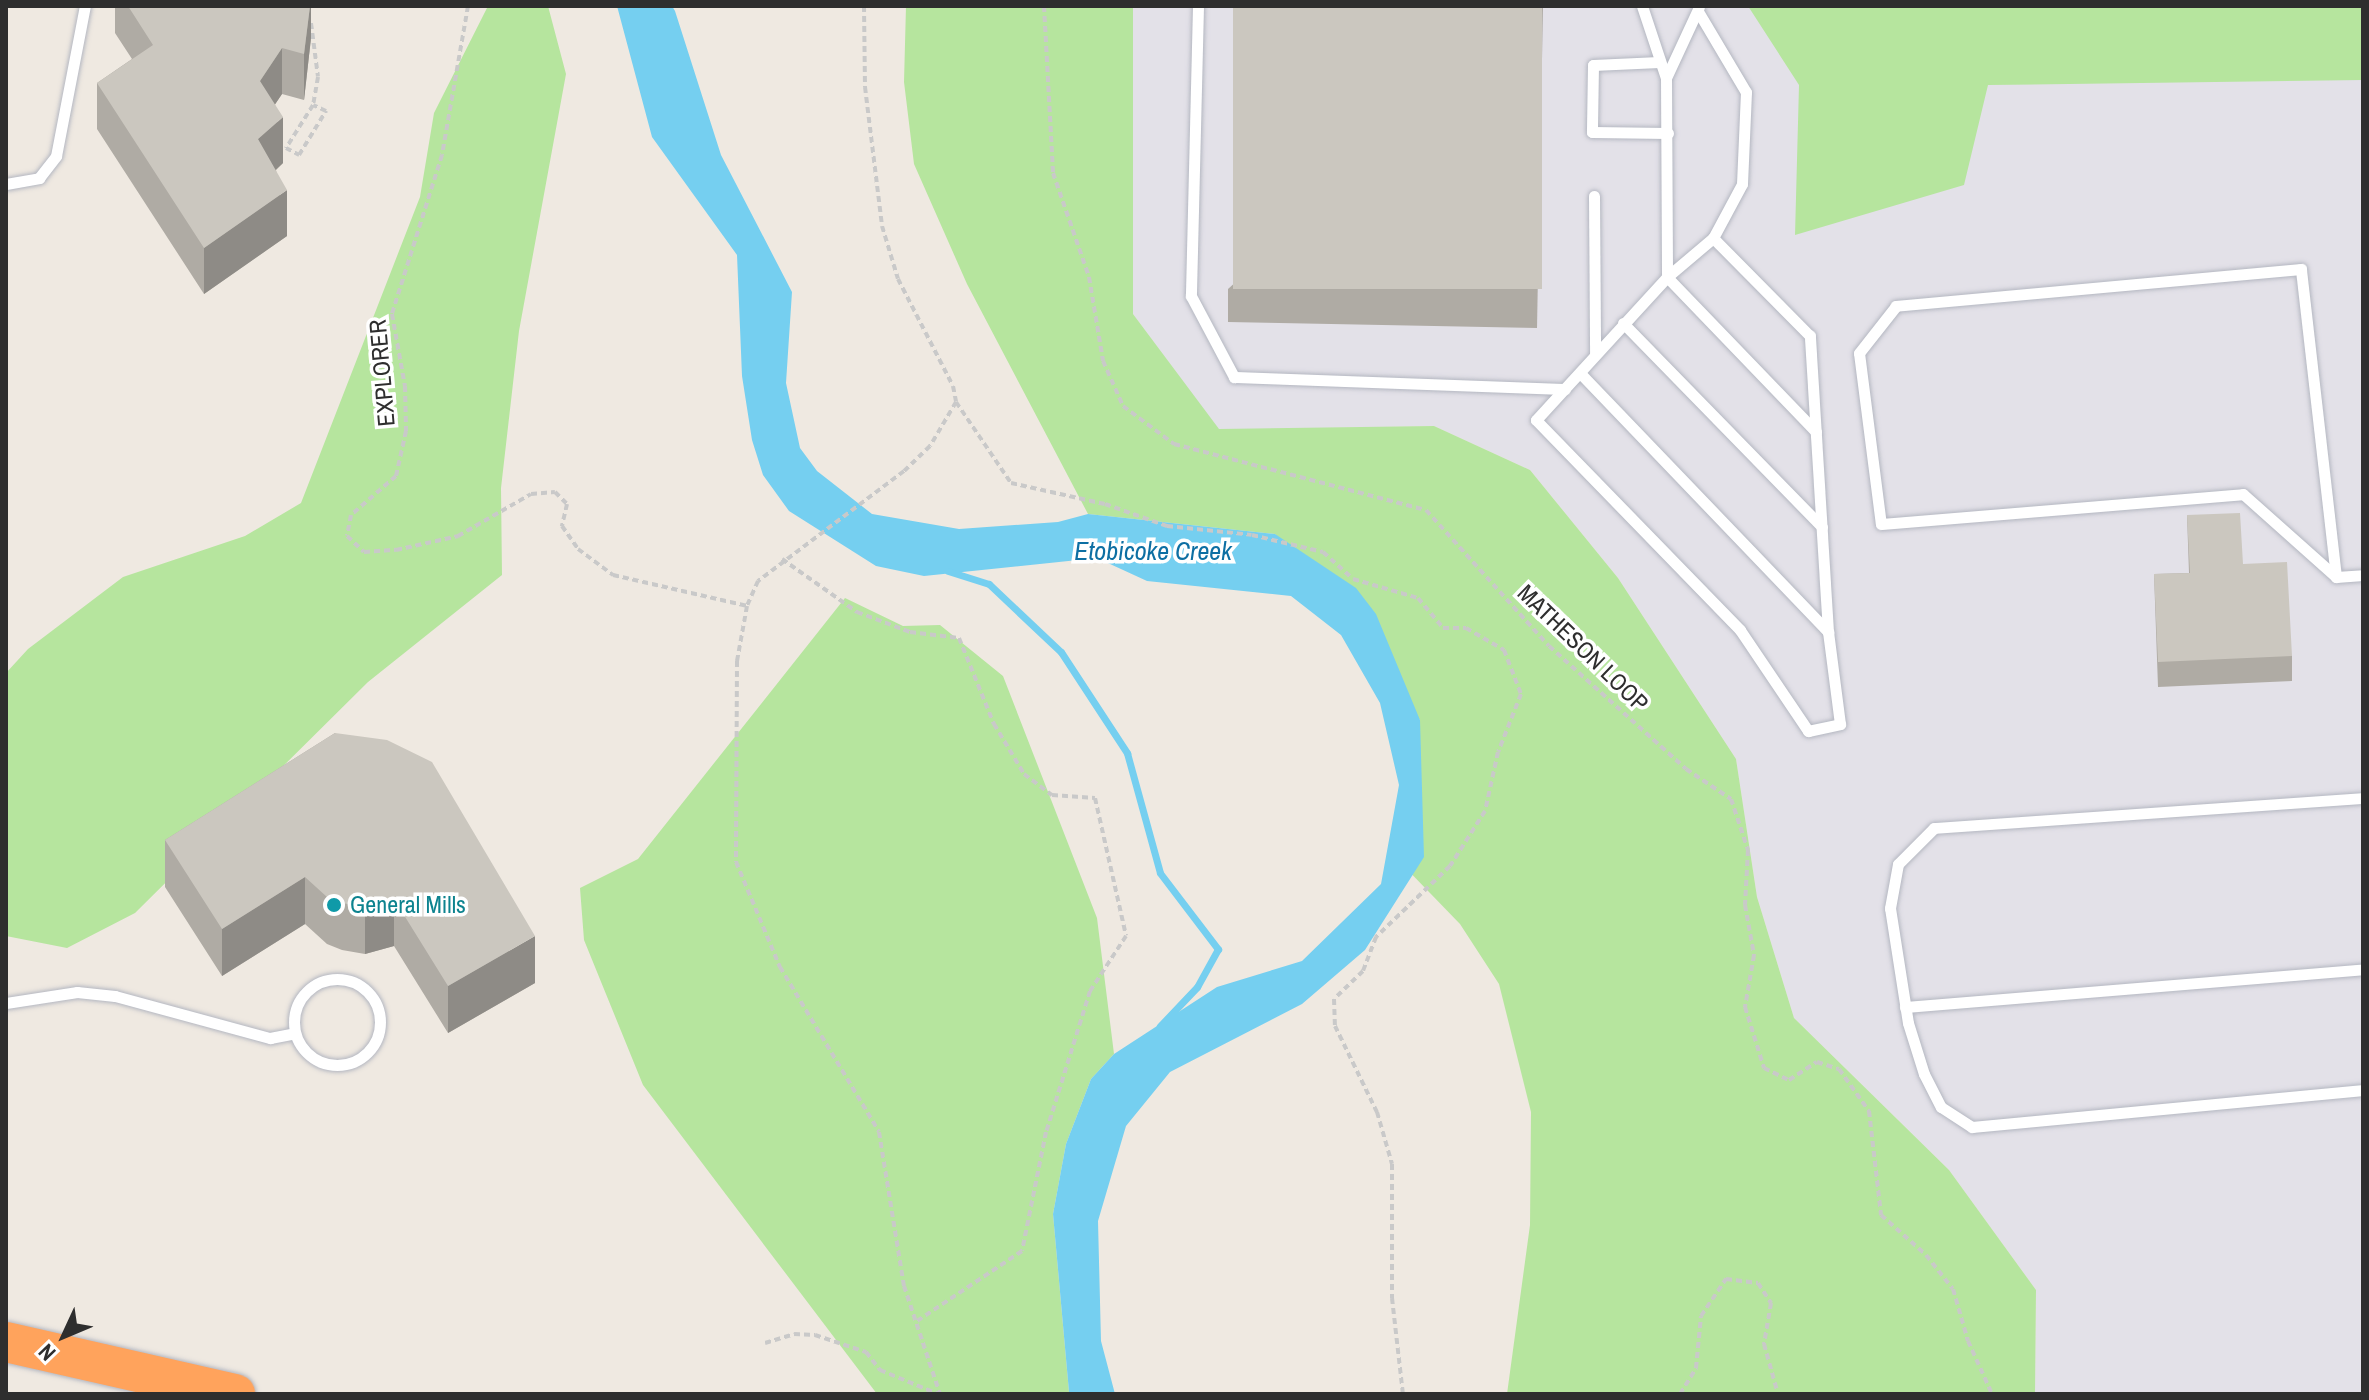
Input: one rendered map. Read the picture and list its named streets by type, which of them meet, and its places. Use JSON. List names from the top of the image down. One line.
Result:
{"streets":{"path":["EXPLORER","MATHESON LOOP"]},"water":["Etobicoke Creek"],"places":["General Mills"],"north":"bottom left"}
